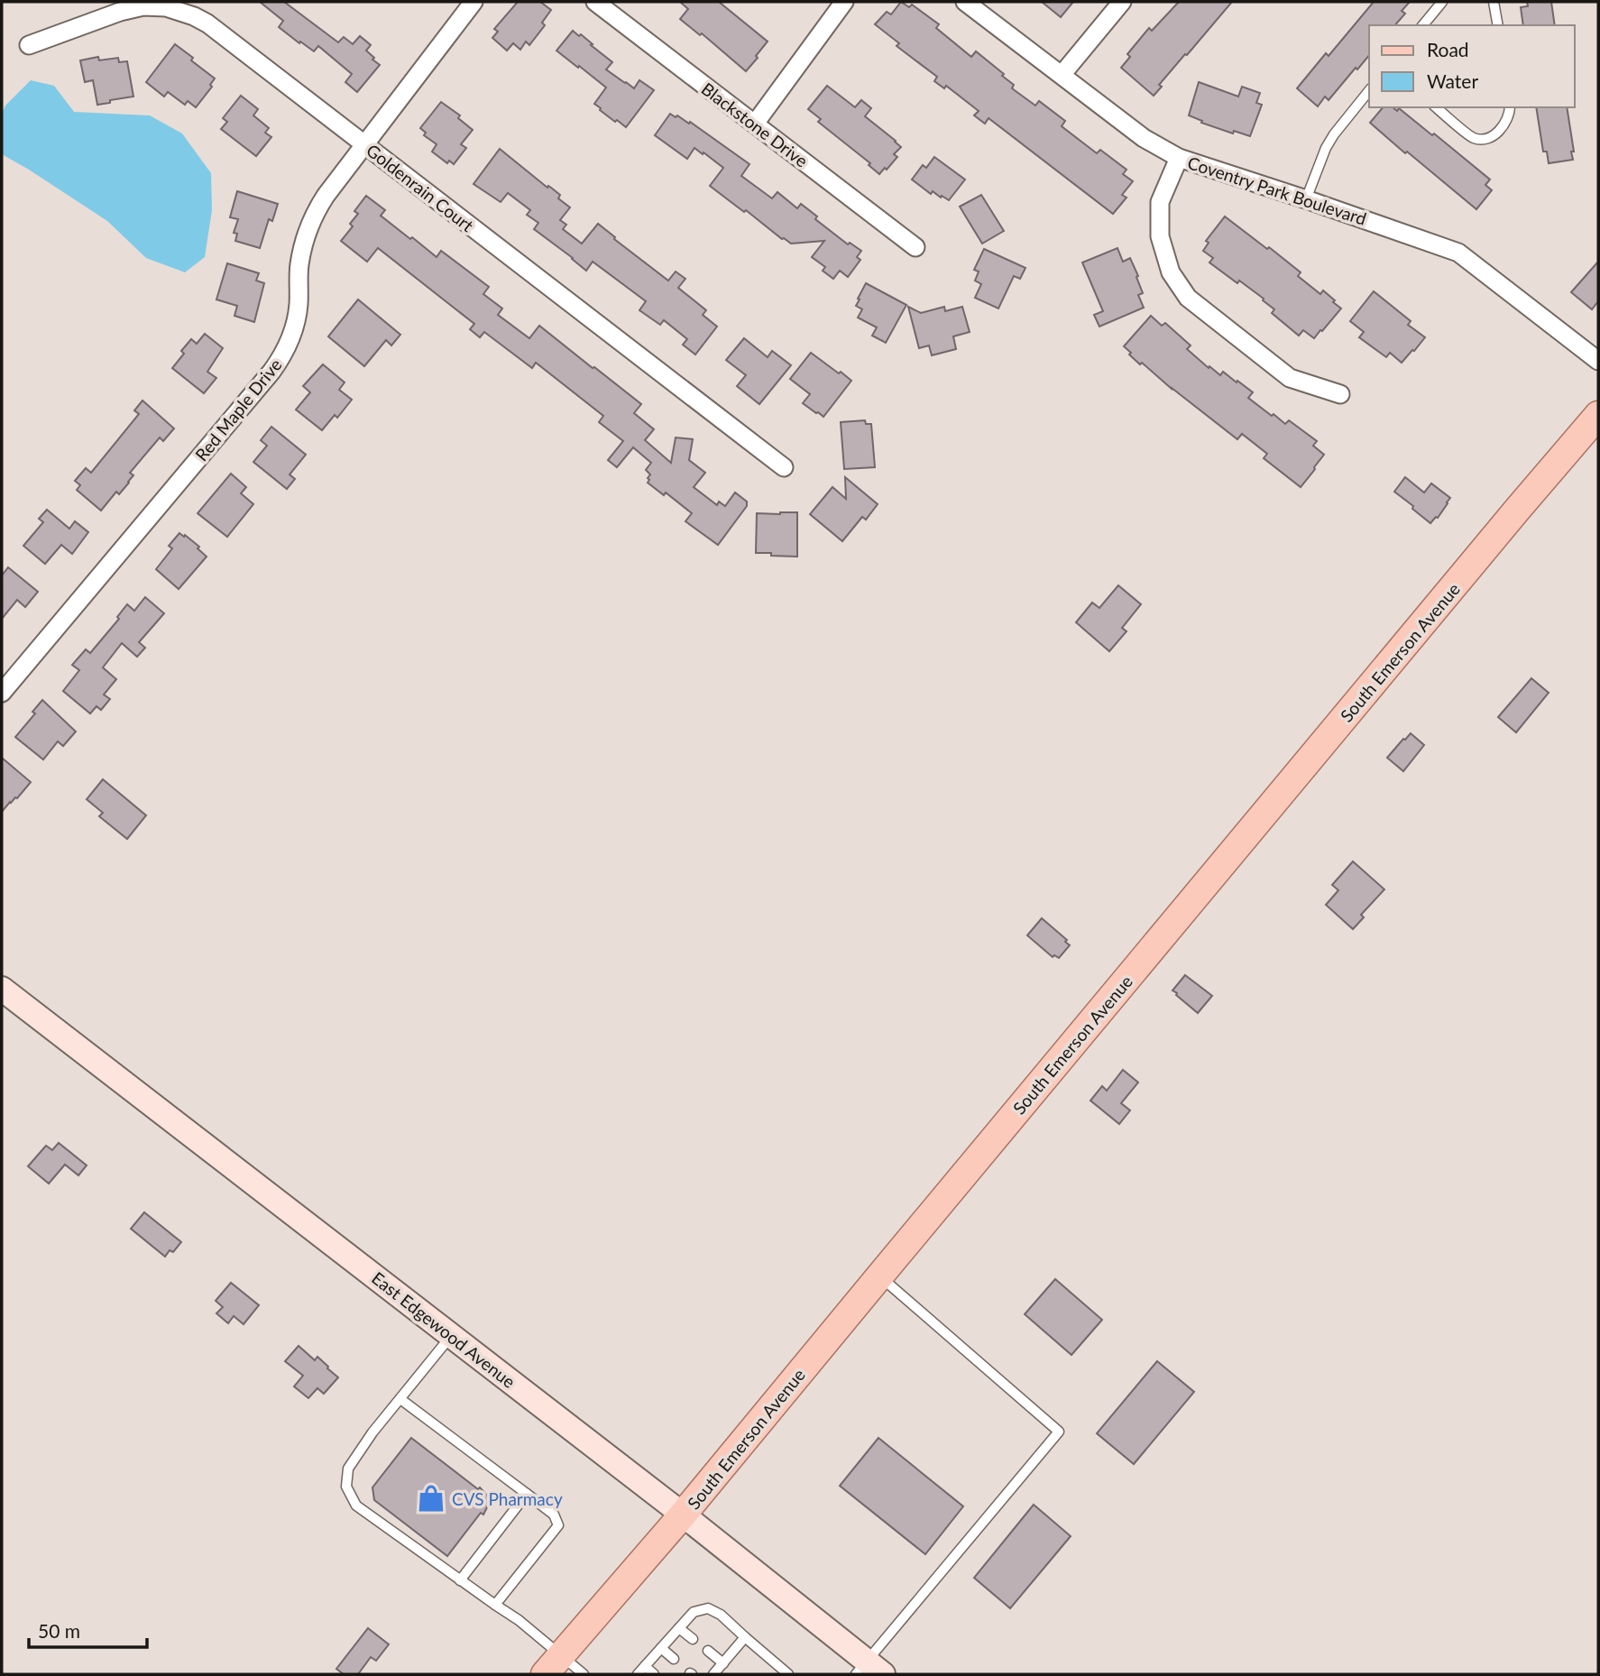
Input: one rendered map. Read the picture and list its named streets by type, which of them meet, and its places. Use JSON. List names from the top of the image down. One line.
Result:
{"streets":{"main road":["South Emerson Avenue","East Edgewood Avenue"],"street":["Blackstone Drive","Goldenrain Court","Coventry Park Boulevard","Red Maple Drive"]},"crossings":[["Goldenrain Court","Red Maple Drive"],["South Emerson Avenue","East Edgewood Avenue"]],"places":{"shop":["CVS Pharmacy"]},"legend":["Road","Water"],"scale_bar":"50 m"}
